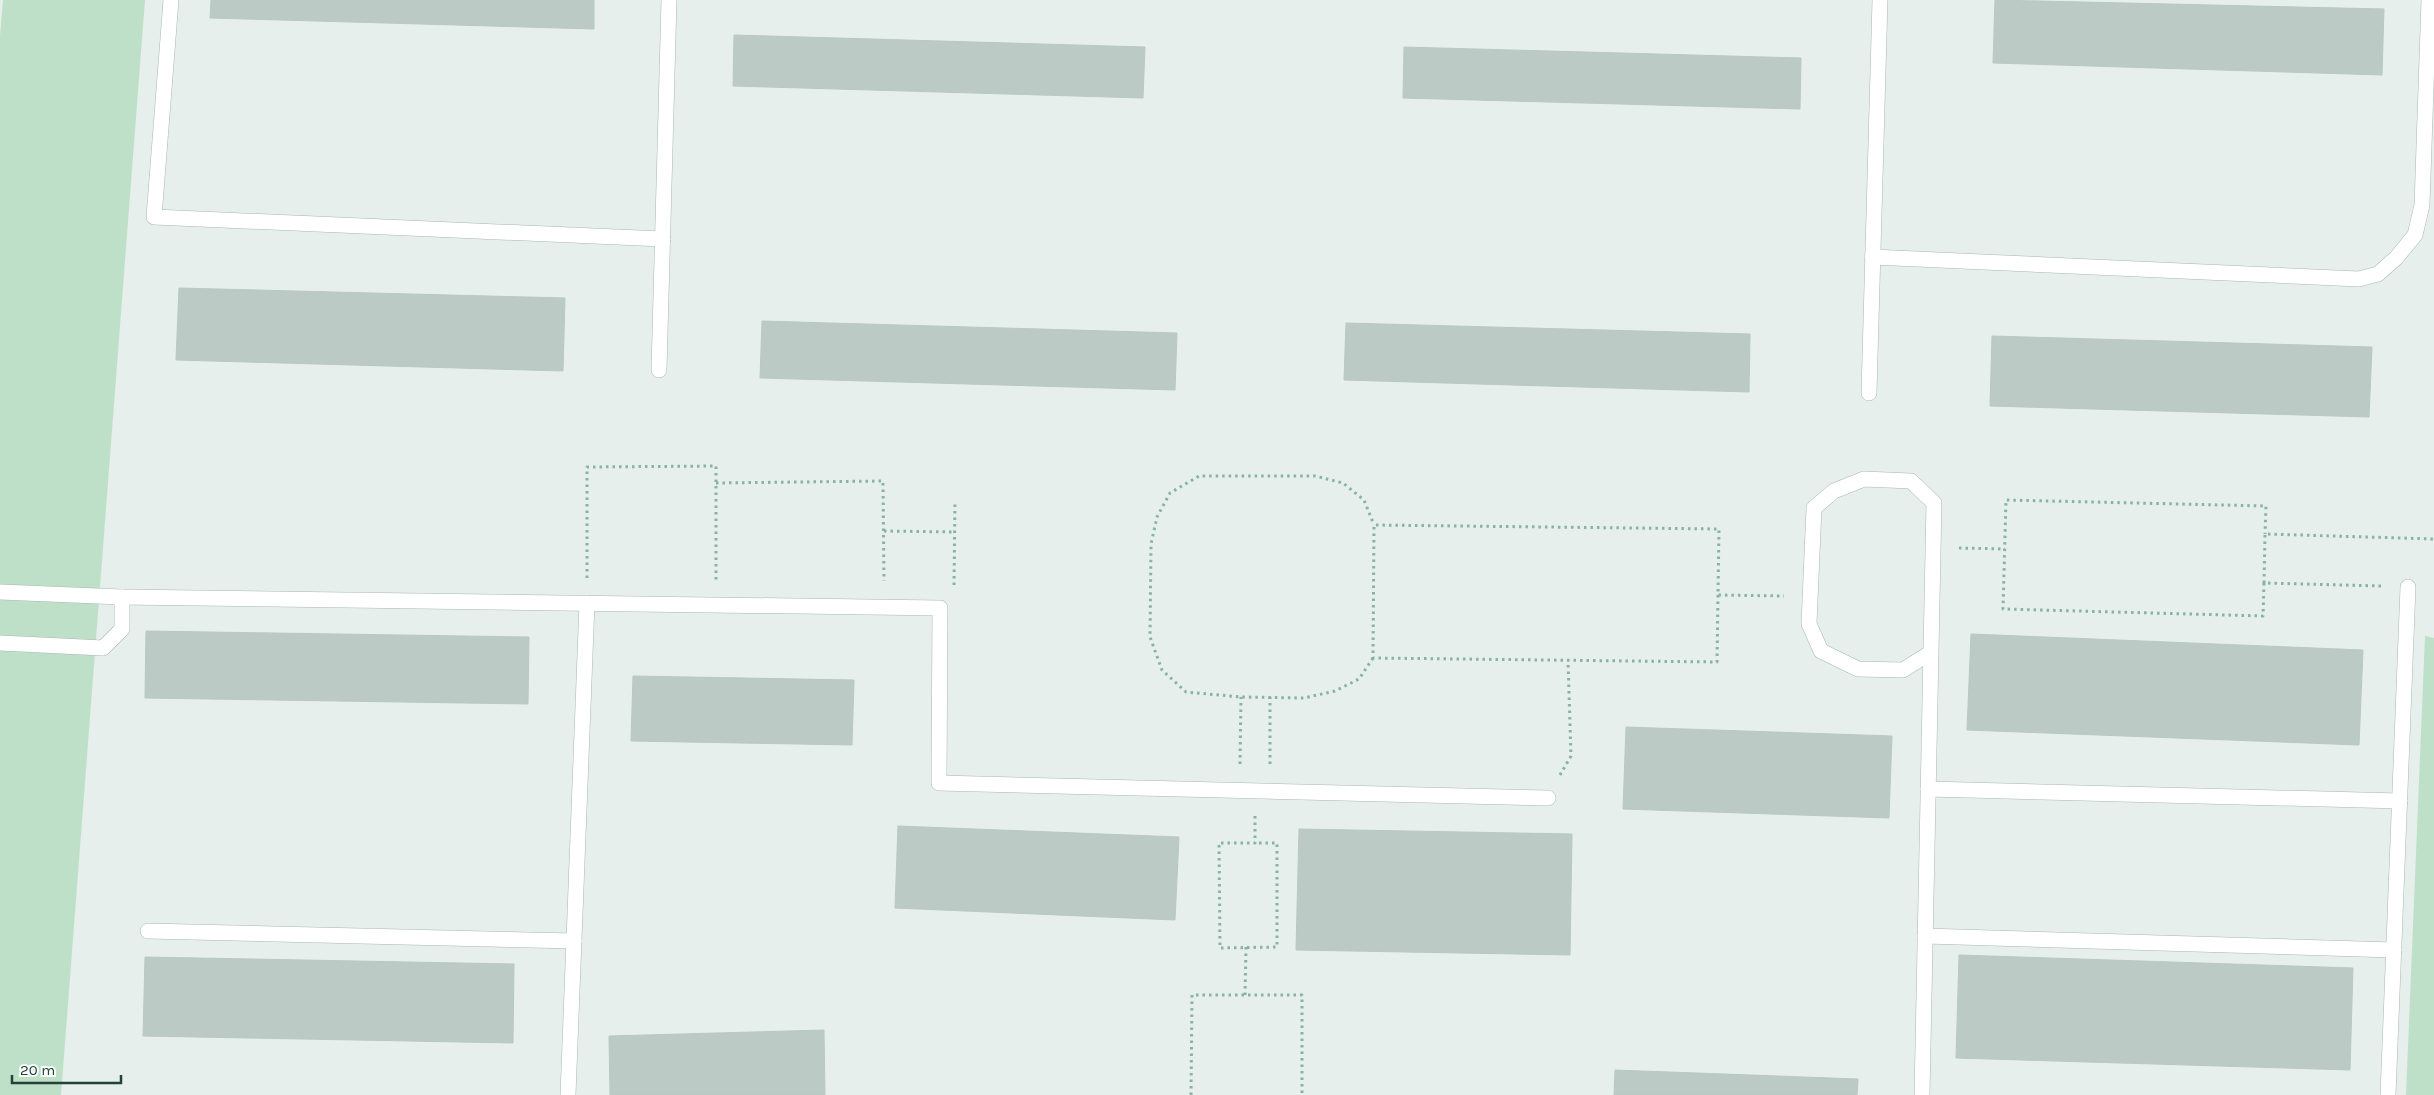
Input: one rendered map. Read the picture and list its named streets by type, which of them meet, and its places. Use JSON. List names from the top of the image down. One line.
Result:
{"scale_bar":"20 m"}
